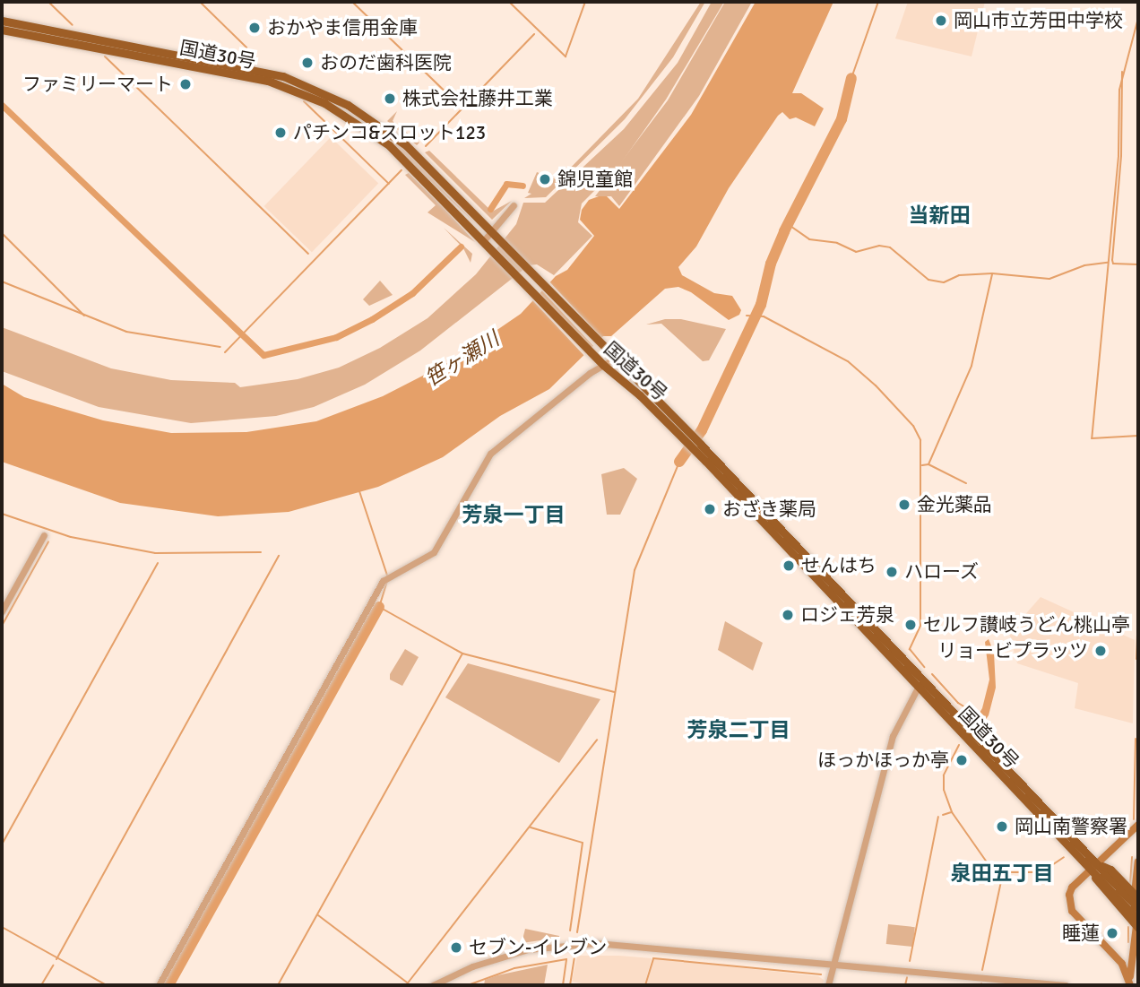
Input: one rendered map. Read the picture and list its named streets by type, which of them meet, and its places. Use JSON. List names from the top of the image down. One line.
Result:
{"streets":{"highway":["国道30号"]},"districts":["当新田","芳泉一丁目","芳泉二丁目","泉田五丁目"],"water":["笹ヶ瀬川"],"places":["岡山市立芳田中学校","おかやま信用金庫","おのだ歯科医院","ファミリーマート","株式会社藤井工業","パチンコ&スロット123","錦児童館","金光薬品","おざき薬局","せんはち","ハローズ","ロジェ芳泉","セルフ讃岐うどん桃山亭","リョービプラッツ","ほっかほっか亭","岡山南警察署","睡蓮","セブン-イレブン"]}
